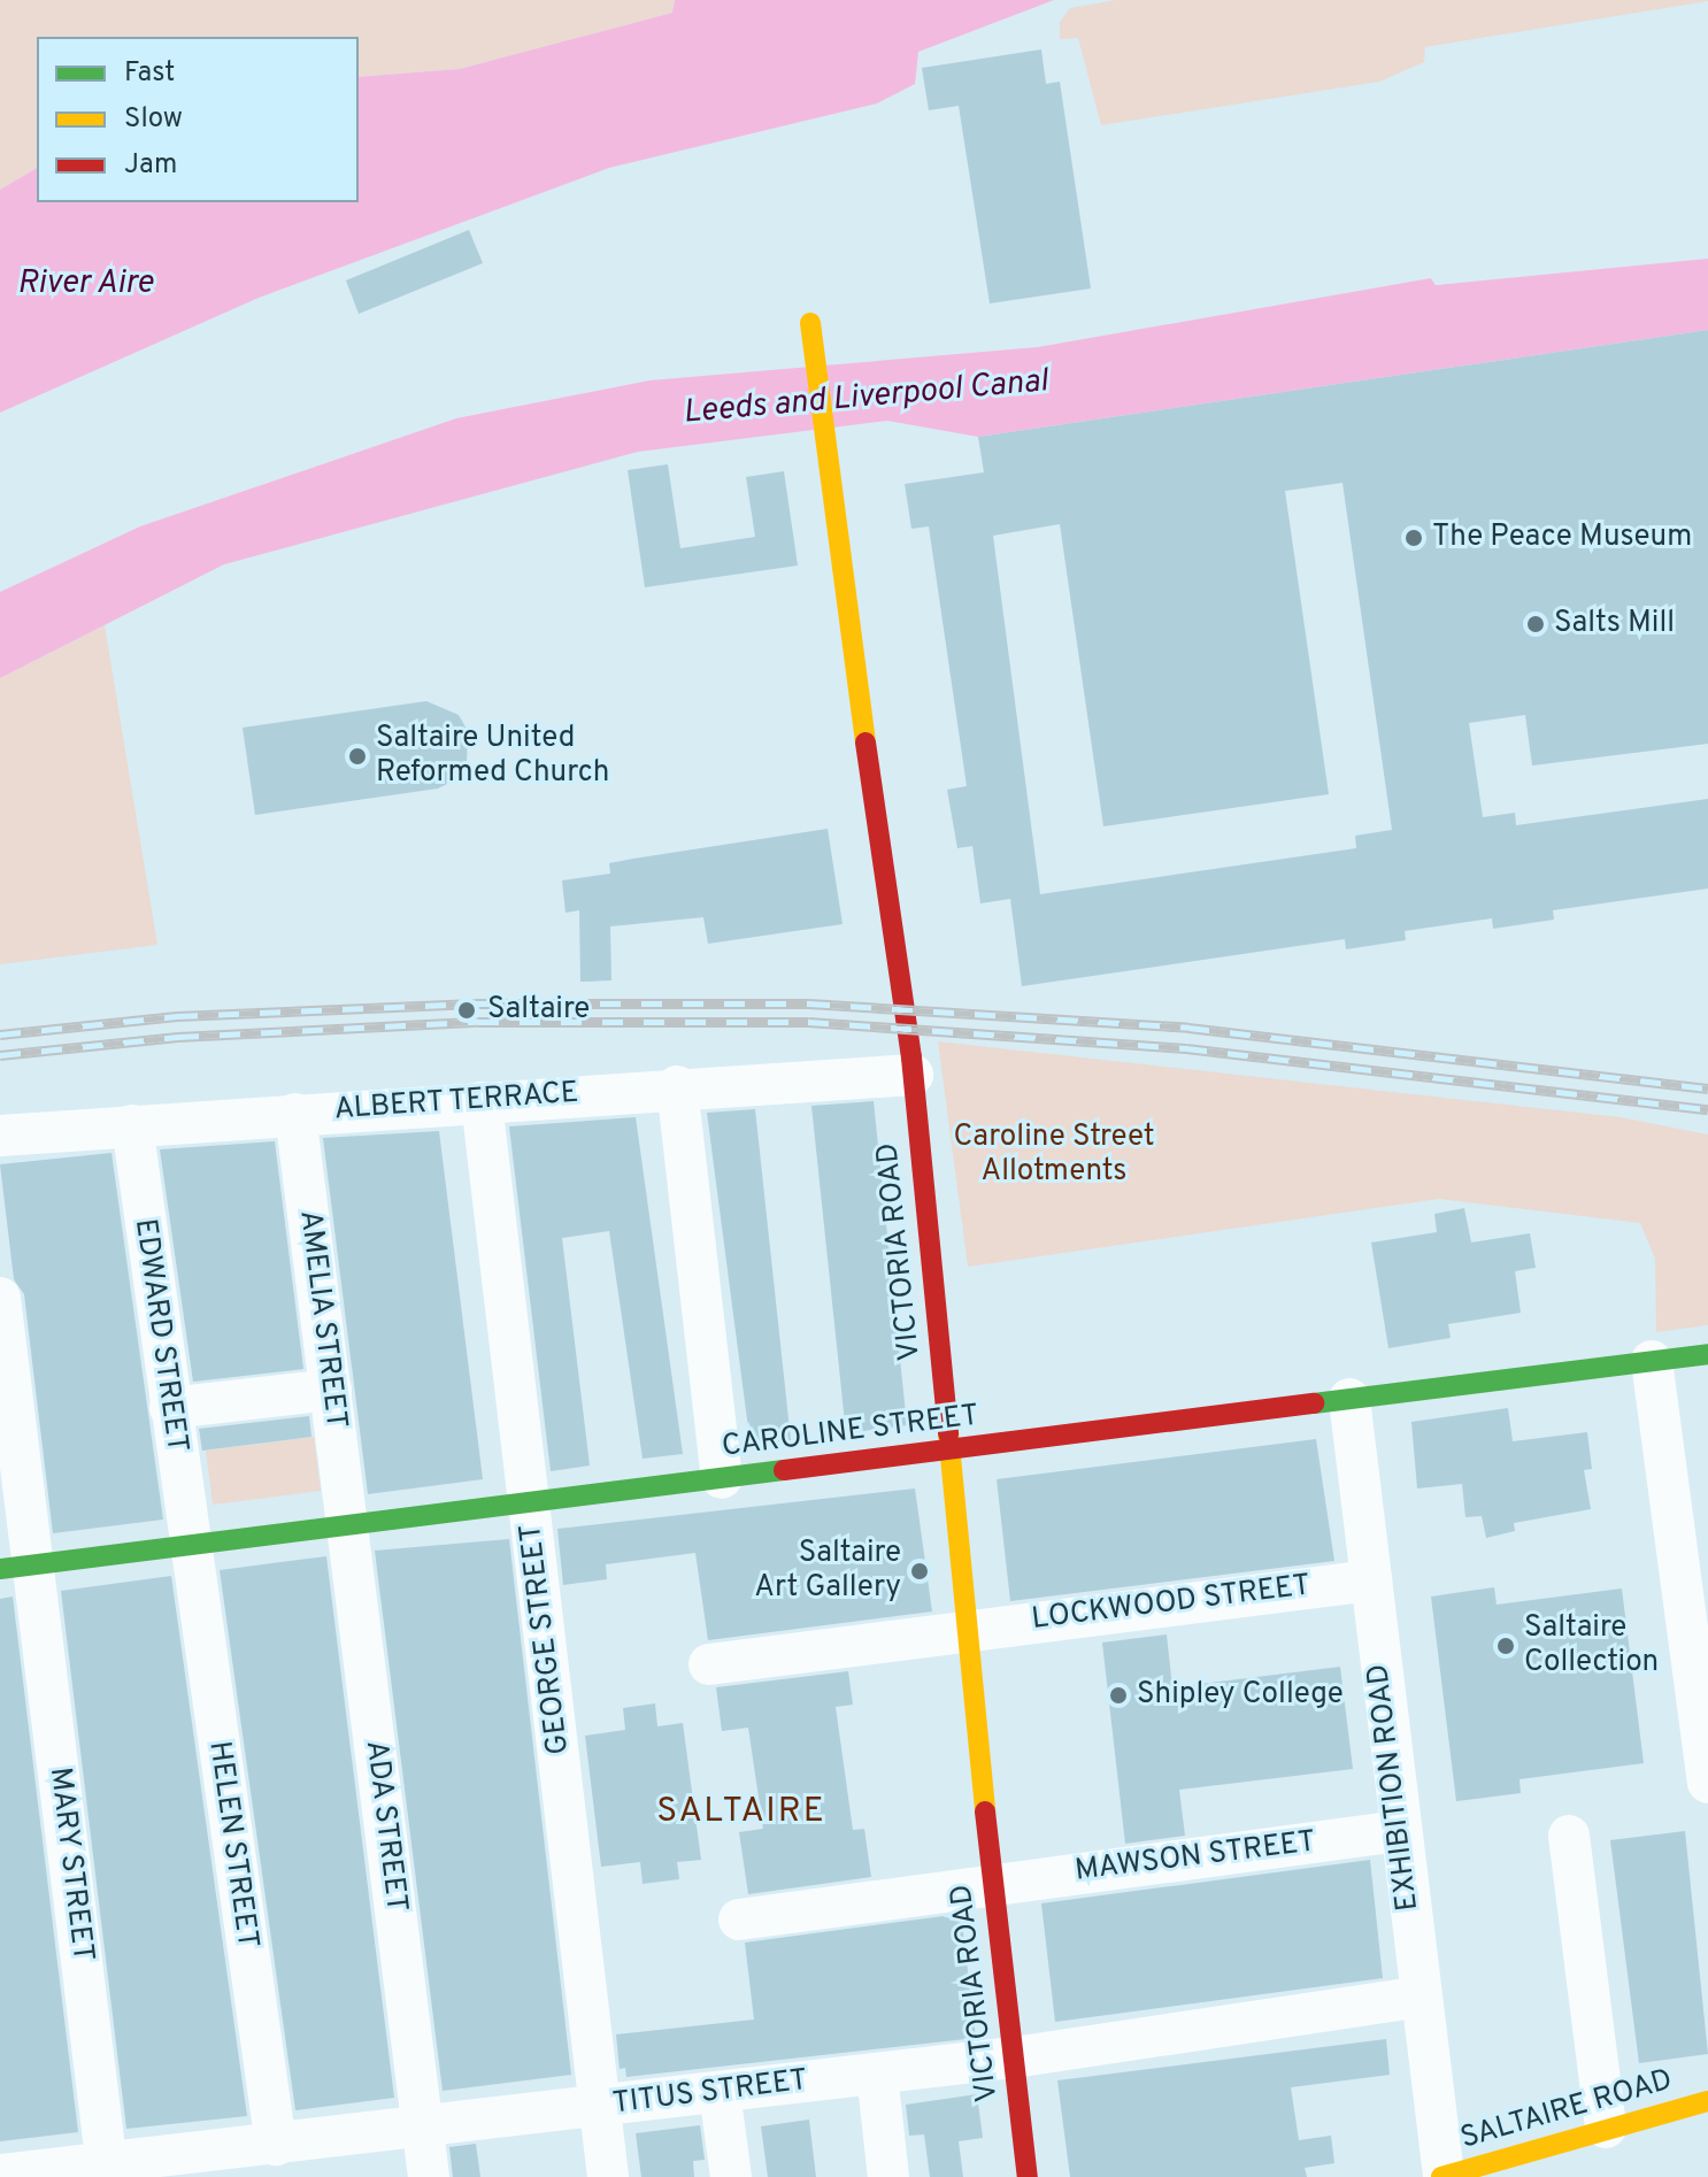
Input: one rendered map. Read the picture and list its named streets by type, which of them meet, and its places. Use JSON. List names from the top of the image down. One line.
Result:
{"streets":{"street":["ALBERT TERRACE","VICTORIA ROAD","AMELIA STREET","EDWARD STREET","CAROLINE STREET","LOCKWOOD STREET","GEORGE STREET","EXHIBITION ROAD","ADA STREET","HELEN STREET","MAWSON STREET","MARY STREET","TITUS STREET","SALTAIRE ROAD"]},"crossings":[["ALBERT TERRACE","VICTORIA ROAD"],["ALBERT TERRACE","AMELIA STREET"],["ALBERT TERRACE","EDWARD STREET"],["ALBERT TERRACE","GEORGE STREET"],["VICTORIA ROAD","CAROLINE STREET"],["VICTORIA ROAD","LOCKWOOD STREET"],["VICTORIA ROAD","MAWSON STREET"],["VICTORIA ROAD","TITUS STREET"],["AMELIA STREET","CAROLINE STREET"],["AMELIA STREET","ADA STREET"],["EDWARD STREET","CAROLINE STREET"],["EDWARD STREET","HELEN STREET"],["CAROLINE STREET","GEORGE STREET"],["CAROLINE STREET","EXHIBITION ROAD"],["CAROLINE STREET","ADA STREET"],["CAROLINE STREET","HELEN STREET"],["CAROLINE STREET","MARY STREET"],["LOCKWOOD STREET","EXHIBITION ROAD"],["GEORGE STREET","TITUS STREET"],["EXHIBITION ROAD","MAWSON STREET"],["EXHIBITION ROAD","TITUS STREET"],["EXHIBITION ROAD","SALTAIRE ROAD"],["ADA STREET","TITUS STREET"],["HELEN STREET","TITUS STREET"],["MARY STREET","TITUS STREET"]],"districts":["SALTAIRE"],"water":["River Aire","Leeds and Liverpool Canal"],"parks":["Caroline Street Allotments"],"places":["The Peace Museum","Salts Mill","Saltaire United Reformed Church","Saltaire","Saltaire Art Gallery","Saltaire Collection","Shipley College"],"legend":["Fast","Slow","Jam"]}
